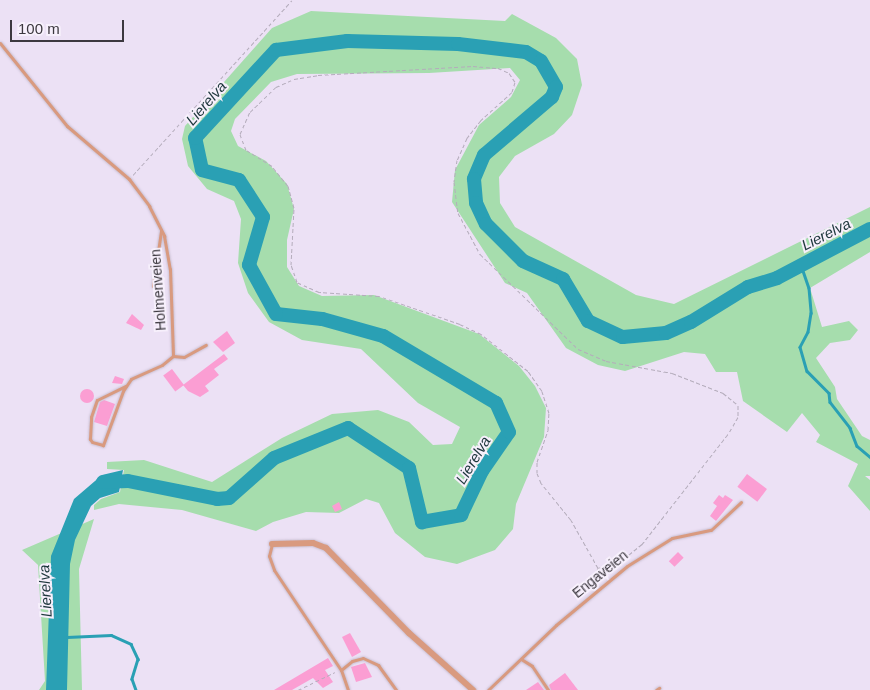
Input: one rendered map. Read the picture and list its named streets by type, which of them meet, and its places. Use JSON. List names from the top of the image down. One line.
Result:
{"streets":{"lane":["Holmenveien","Engaveien"]},"water":["Lierelva"],"scale_bar":"100 m"}
